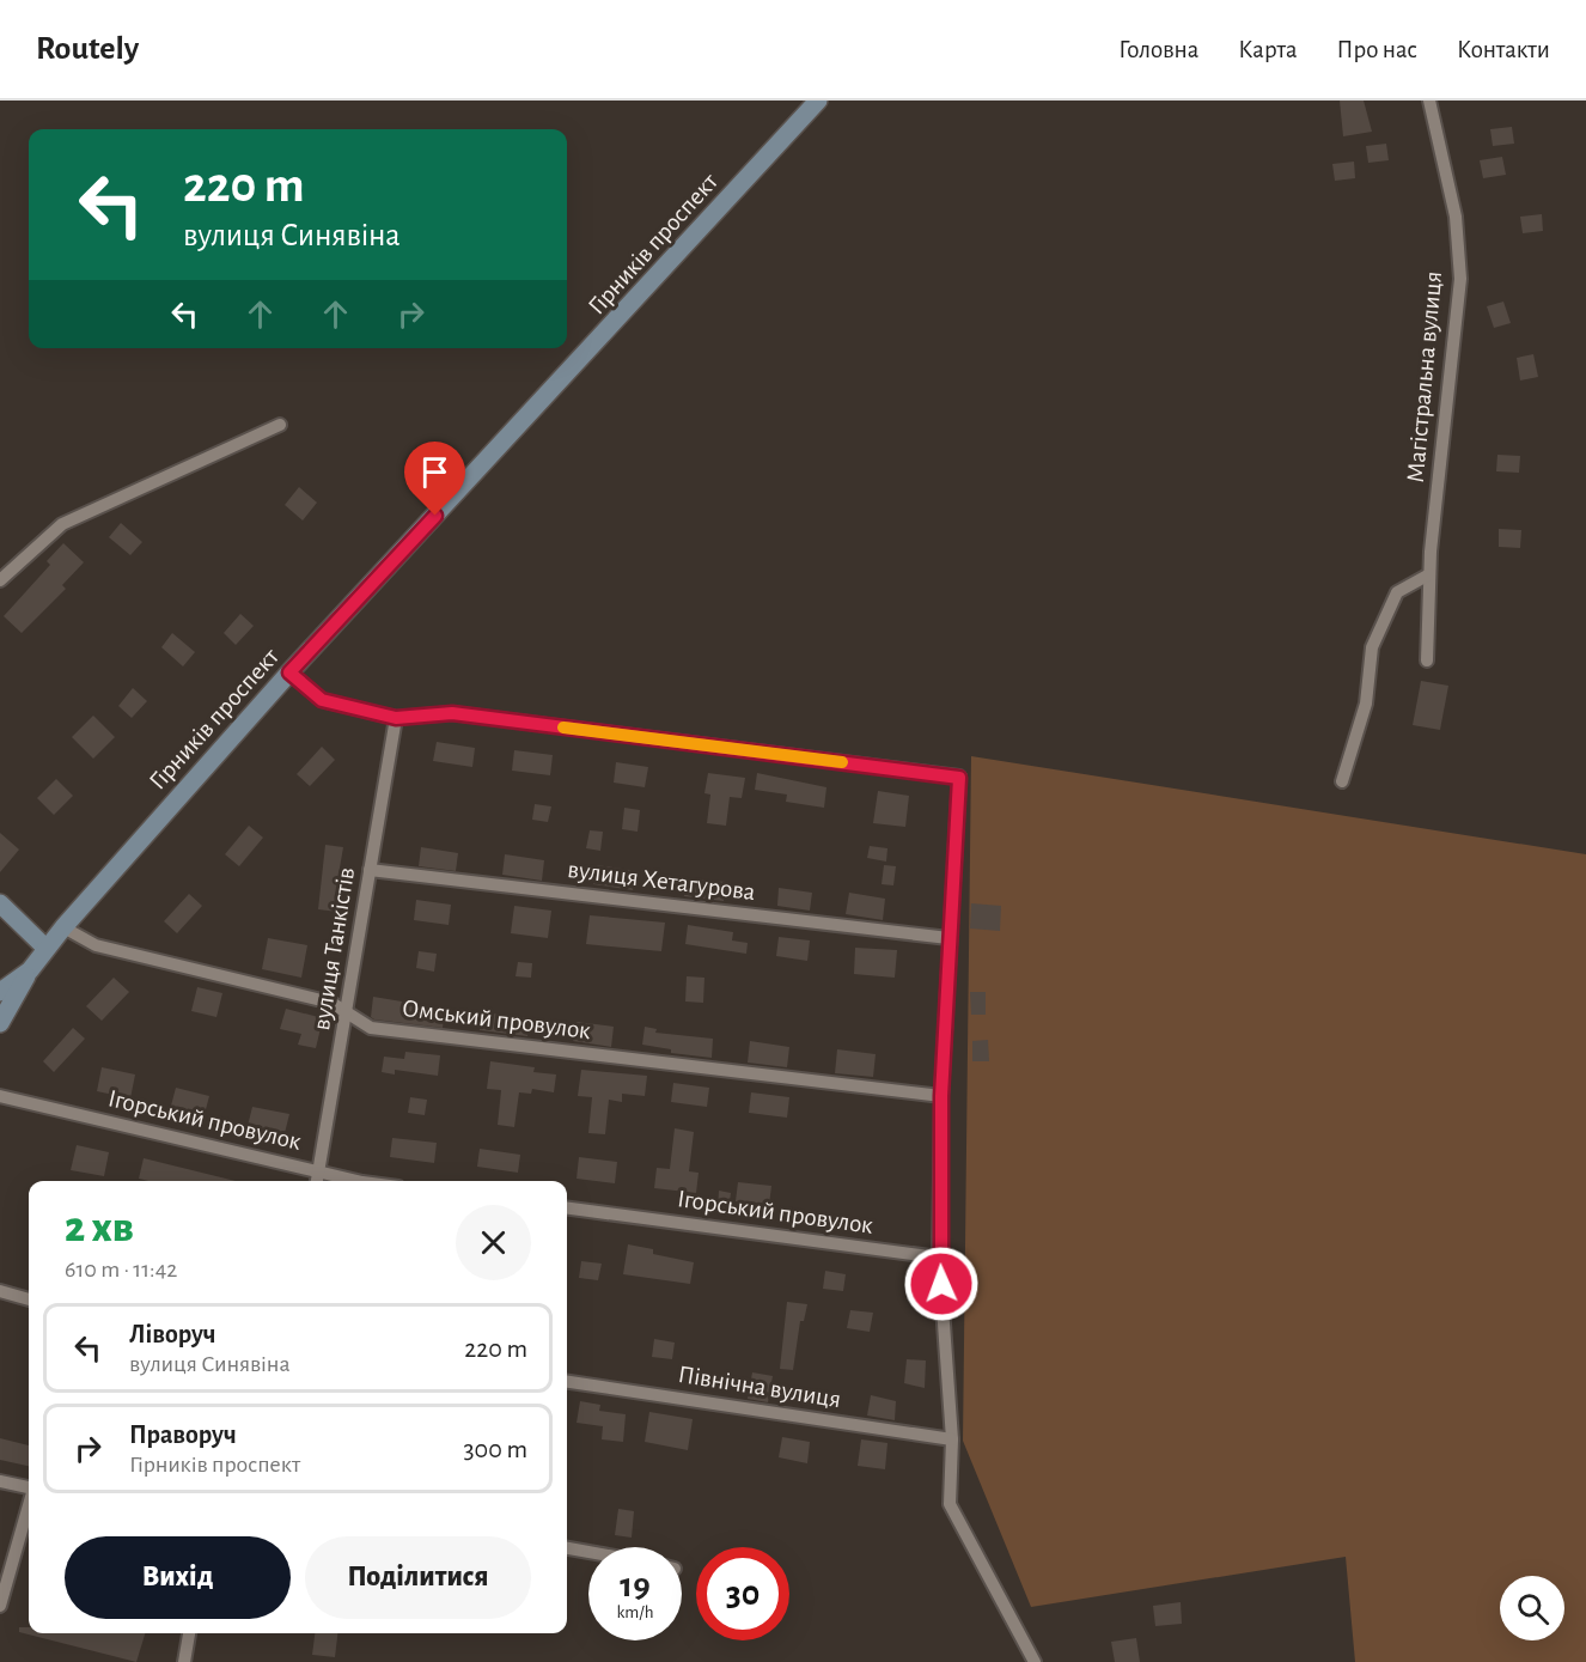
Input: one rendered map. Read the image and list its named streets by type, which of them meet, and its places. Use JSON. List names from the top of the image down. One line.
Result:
{"streets":{"main road":["Гірників проспект"],"street":["Магістральна вулиця","вулиця Хетагурова","вулиця Танкістів","Омський провулок","Ігорський провулок","Північна вулиця"]},"crossings":[["Гірників проспект","Омський провулок"],["вулиця Хетагурова","вулиця Танкістів"],["вулиця Танкістів","Омський провулок"],["вулиця Танкістів","Ігорський провулок"]],"page":{"header":"Routely","nav":["Головна","Карта","Про нас","Контакти"],"turn":["220 m","вулиця Синявіна"],"heading":["2 хв","610 m · 11:42"],"list":[{"name":"Ліворуч","note":"вулиця Синявіна","value":"220 m"},{"name":"Праворуч","note":"Гірників проспект","value":"300 m"}],"buttons":["Вихід","Поділитися"],"speed":"19 km/h","limit":"30"}}
